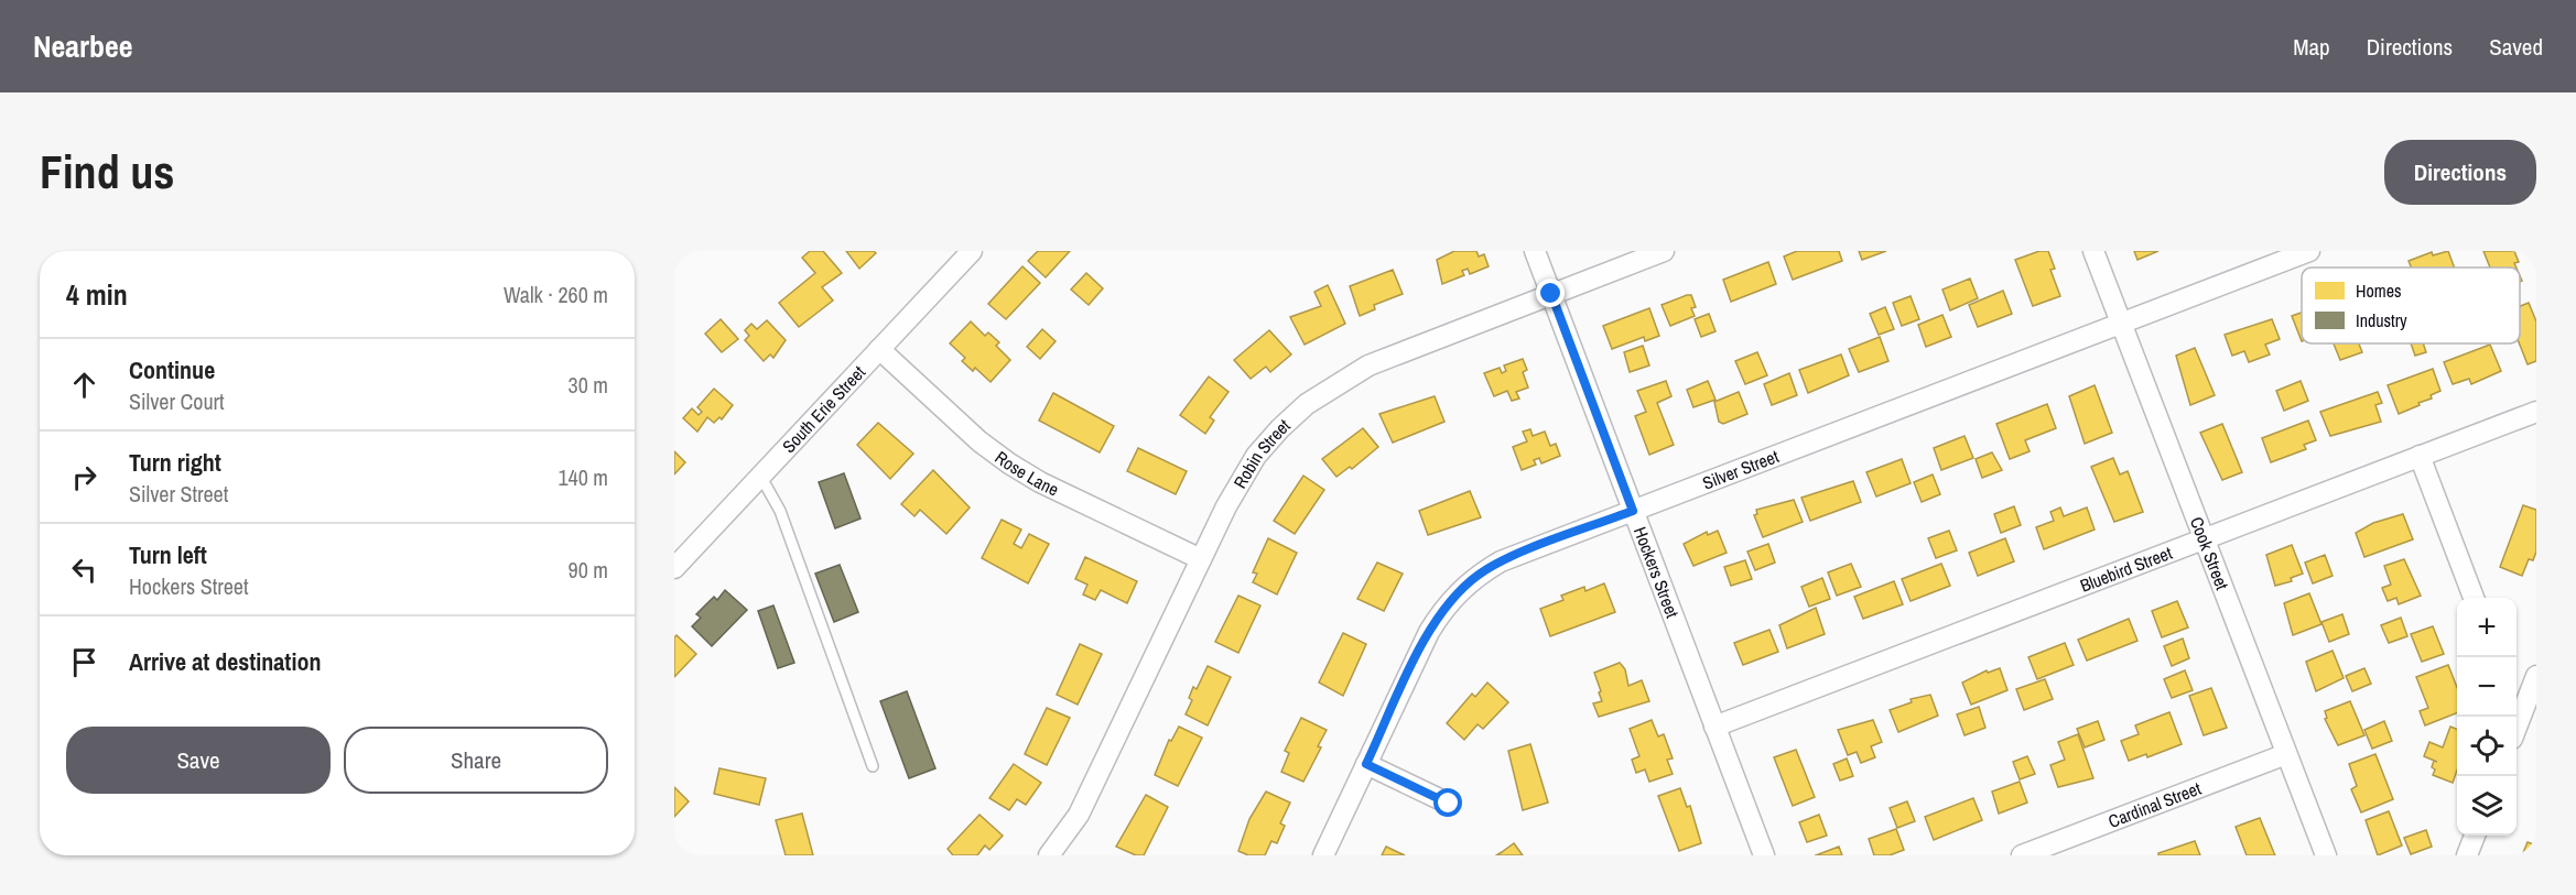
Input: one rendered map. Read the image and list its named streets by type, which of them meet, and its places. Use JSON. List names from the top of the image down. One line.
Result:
{"streets":{"street":["South Erie Street","Robin Street","Silver Street","Rose Lane","Cook Street","Bluebird Street","Hockers Street","Cardinal Street"]},"crossings":[["South Erie Street","Rose Lane"],["Robin Street","Rose Lane"],["Robin Street","Hockers Street"],["Silver Street","Cook Street"],["Silver Street","Hockers Street"],["Cook Street","Bluebird Street"],["Cook Street","Cardinal Street"],["Bluebird Street","Hockers Street"]],"legend":["Homes","Industry"],"page":{"header":"Nearbee","nav":["Map","Directions","Saved"],"buttons":["Directions",["Save","Share"]],"title":"Find us","heading":["4 min","Walk · 260 m"],"list":[["Continue","Silver Court","30 m"],["Turn right","Silver Street","140 m"],["Turn left","Hockers Street","90 m"],"Arrive at destination"],"map_buttons":["+","−"]}}
